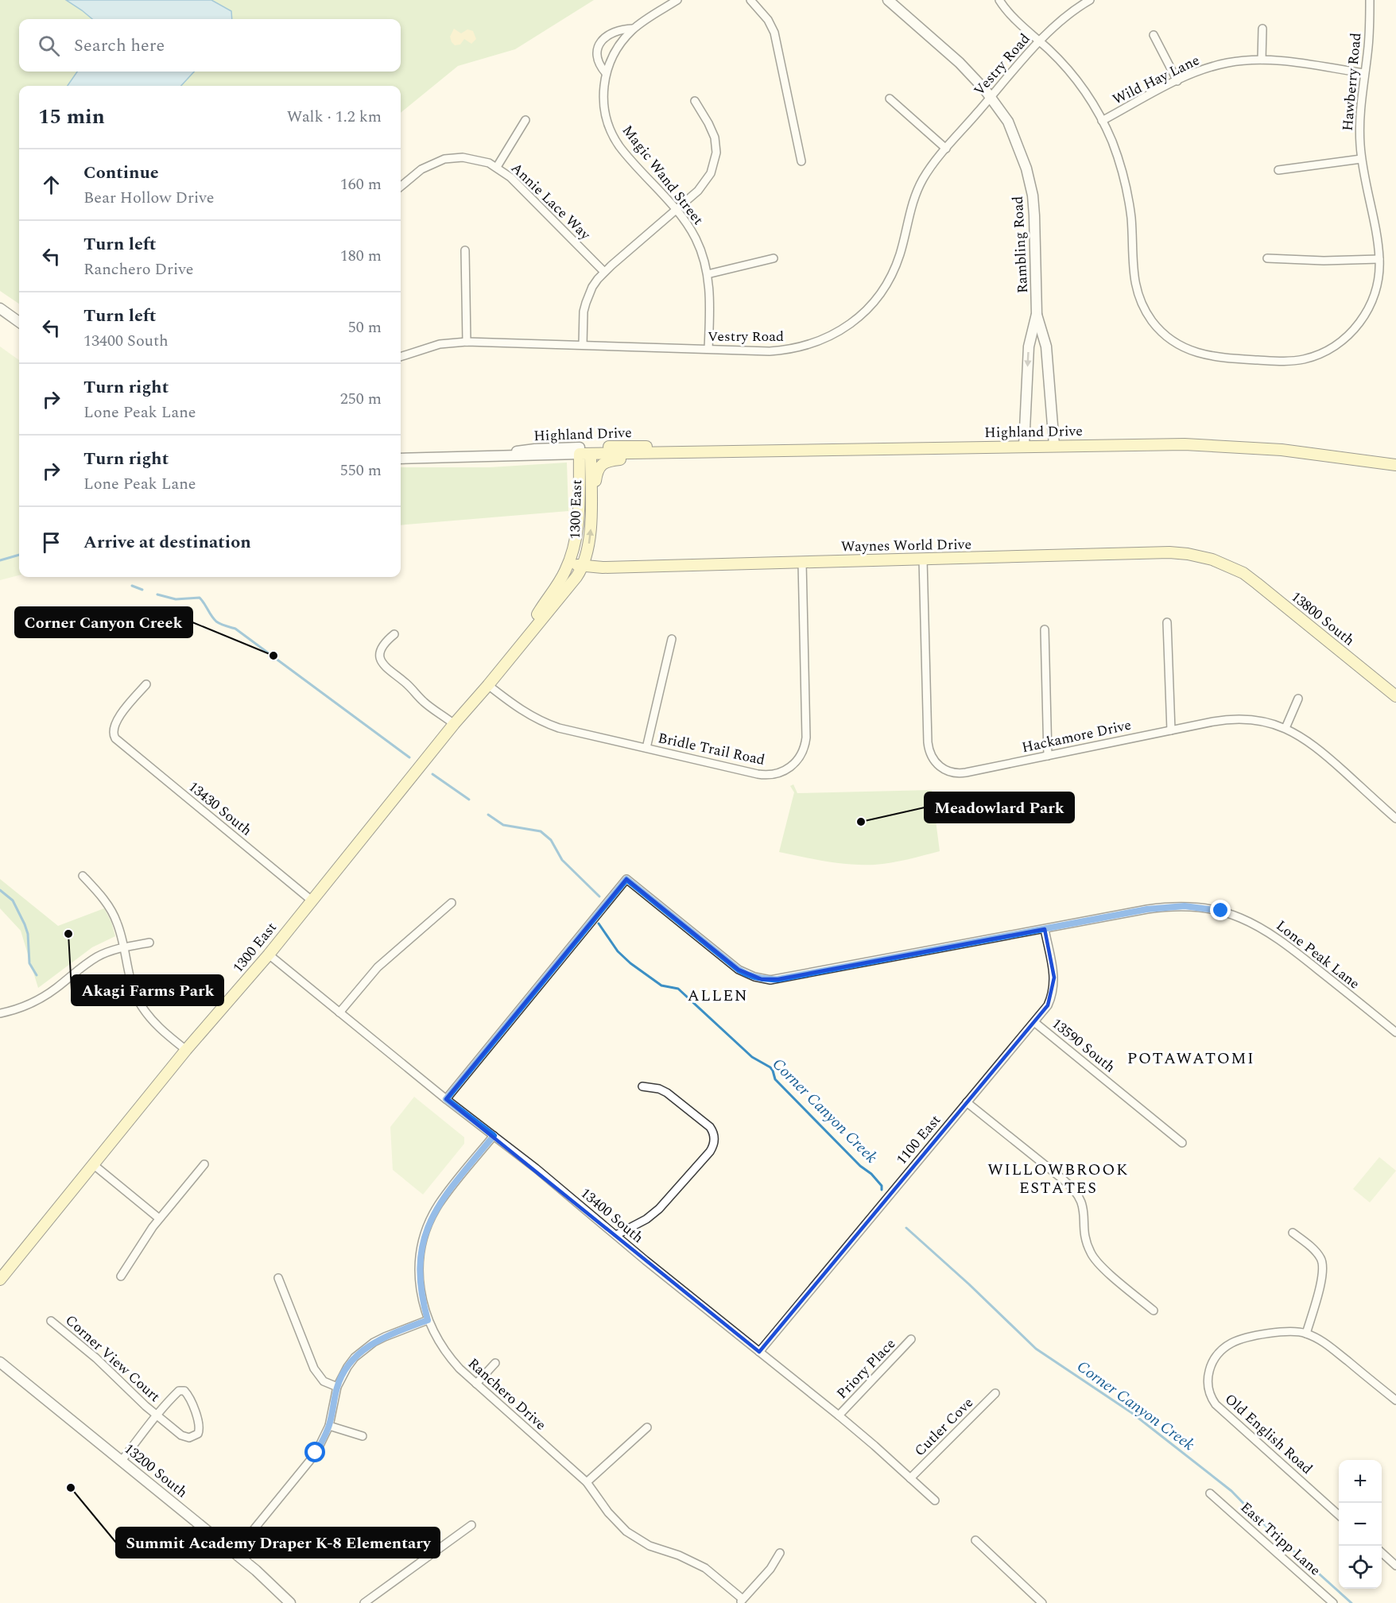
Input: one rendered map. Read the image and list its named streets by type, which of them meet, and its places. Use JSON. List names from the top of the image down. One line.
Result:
{"streets":{"main road":["Highland Drive","1300 East","Waynes World Drive","13800 South"],"street":["Vestry Road","Wild Hay Lane","Hawberry Road","Magic Wand Street","Annie Lace Way","Rambling Road","Hackamore Drive","Bridle Trail Road","13430 South","Lone Peak Lane","13590 South","1100 East","13400 South","Corner View Court","Priory Place","Ranchero Drive","Cutler Cove","Old English Road","13200 South","East Tripp Lane"]},"crossings":[["Vestry Road","Hawberry Road"],["Vestry Road","Magic Wand Street"],["Vestry Road","Rambling Road"],["Wild Hay Lane","Hawberry Road"],["Rambling Road","Highland Drive"],["Highland Drive","1300 East"],["1300 East","Waynes World Drive"],["1300 East","Bridle Trail Road"],["1300 East","13430 South"],["1300 East","13400 South"],["Waynes World Drive","13800 South"],["Waynes World Drive","Hackamore Drive"],["Waynes World Drive","Bridle Trail Road"],["Lone Peak Lane","1100 East"],["Lone Peak Lane","13400 South"],["13590 South","1100 East"],["1100 East","13400 South"],["13400 South","Priory Place"],["13400 South","Ranchero Drive"],["13400 South","Cutler Cove"]],"districts":["ALLEN","POTAWATOMI","WILLOWBROOK ESTATES"],"water":["Corner Canyon Creek"],"places":["Corner Canyon Creek","Meadowlard Park","Akagi Farms Park","Summit Academy Draper K-8 Elementary"],"page":{"search":"Search here","heading":["15 min","Walk · 1.2 km"],"list":[["Continue","Bear Hollow Drive","160 m"],["Turn left","Ranchero Drive","180 m"],["Turn left","13400 South","50 m"],["Turn right","Lone Peak Lane","250 m"],["Turn right","Lone Peak Lane","550 m"],"Arrive at destination"],"map_buttons":["+","−"]}}
